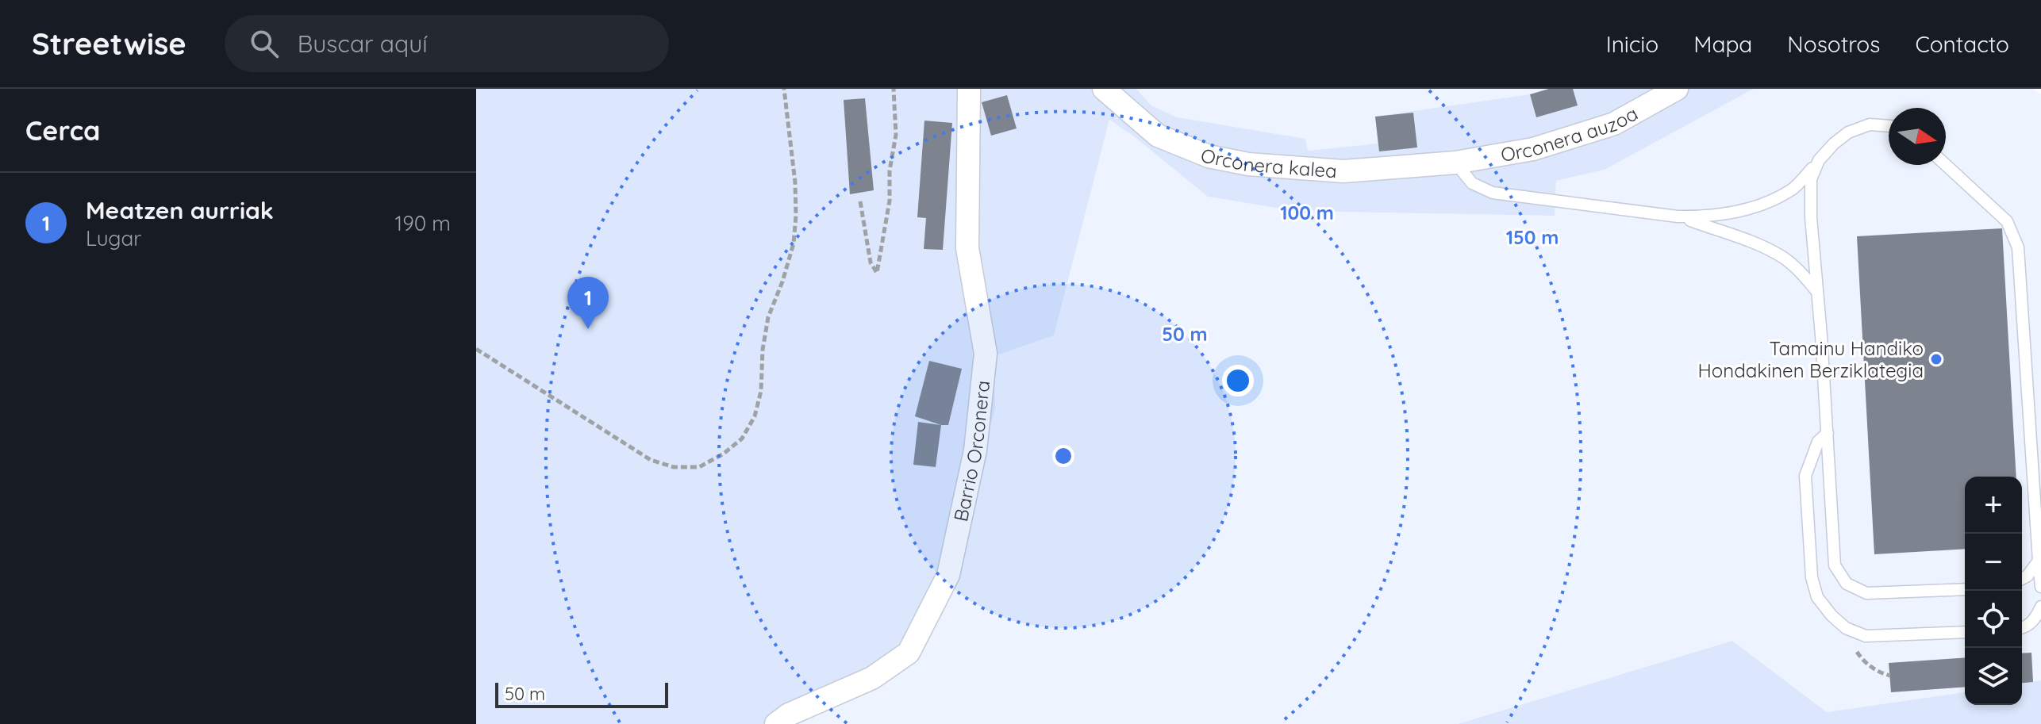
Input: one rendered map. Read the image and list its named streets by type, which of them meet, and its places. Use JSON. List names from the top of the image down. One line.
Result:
{"streets":{"street":["Orconera auzoa","Orconera kalea","Barrio Orconera"]},"crossings":[["Orconera auzoa","Orconera kalea"]],"places":["Tamainu Handiko Hondakinen Berziklategia"],"scale_bar":"50 m","north":"right","page":{"header":"Streetwise","search":"Buscar aquí","nav":["Inicio","Mapa","Nosotros","Contacto"],"heading":"Cerca","list":[{"mark":"1","name":"Meatzen aurriak","note":"Lugar","value":"190 m"}],"pins":"1","map_buttons":["+","−"],"scale":"50 m"},"rings":["100 m","150 m","50 m"]}
